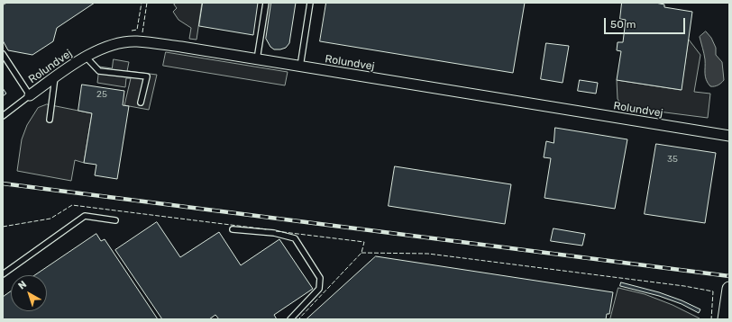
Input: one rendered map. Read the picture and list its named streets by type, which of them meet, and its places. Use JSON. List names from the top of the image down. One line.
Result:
{"streets":{"street":["Rolundvej"]},"house_numbers":["25","35"],"scale_bar":"50 m","north":"top left"}
